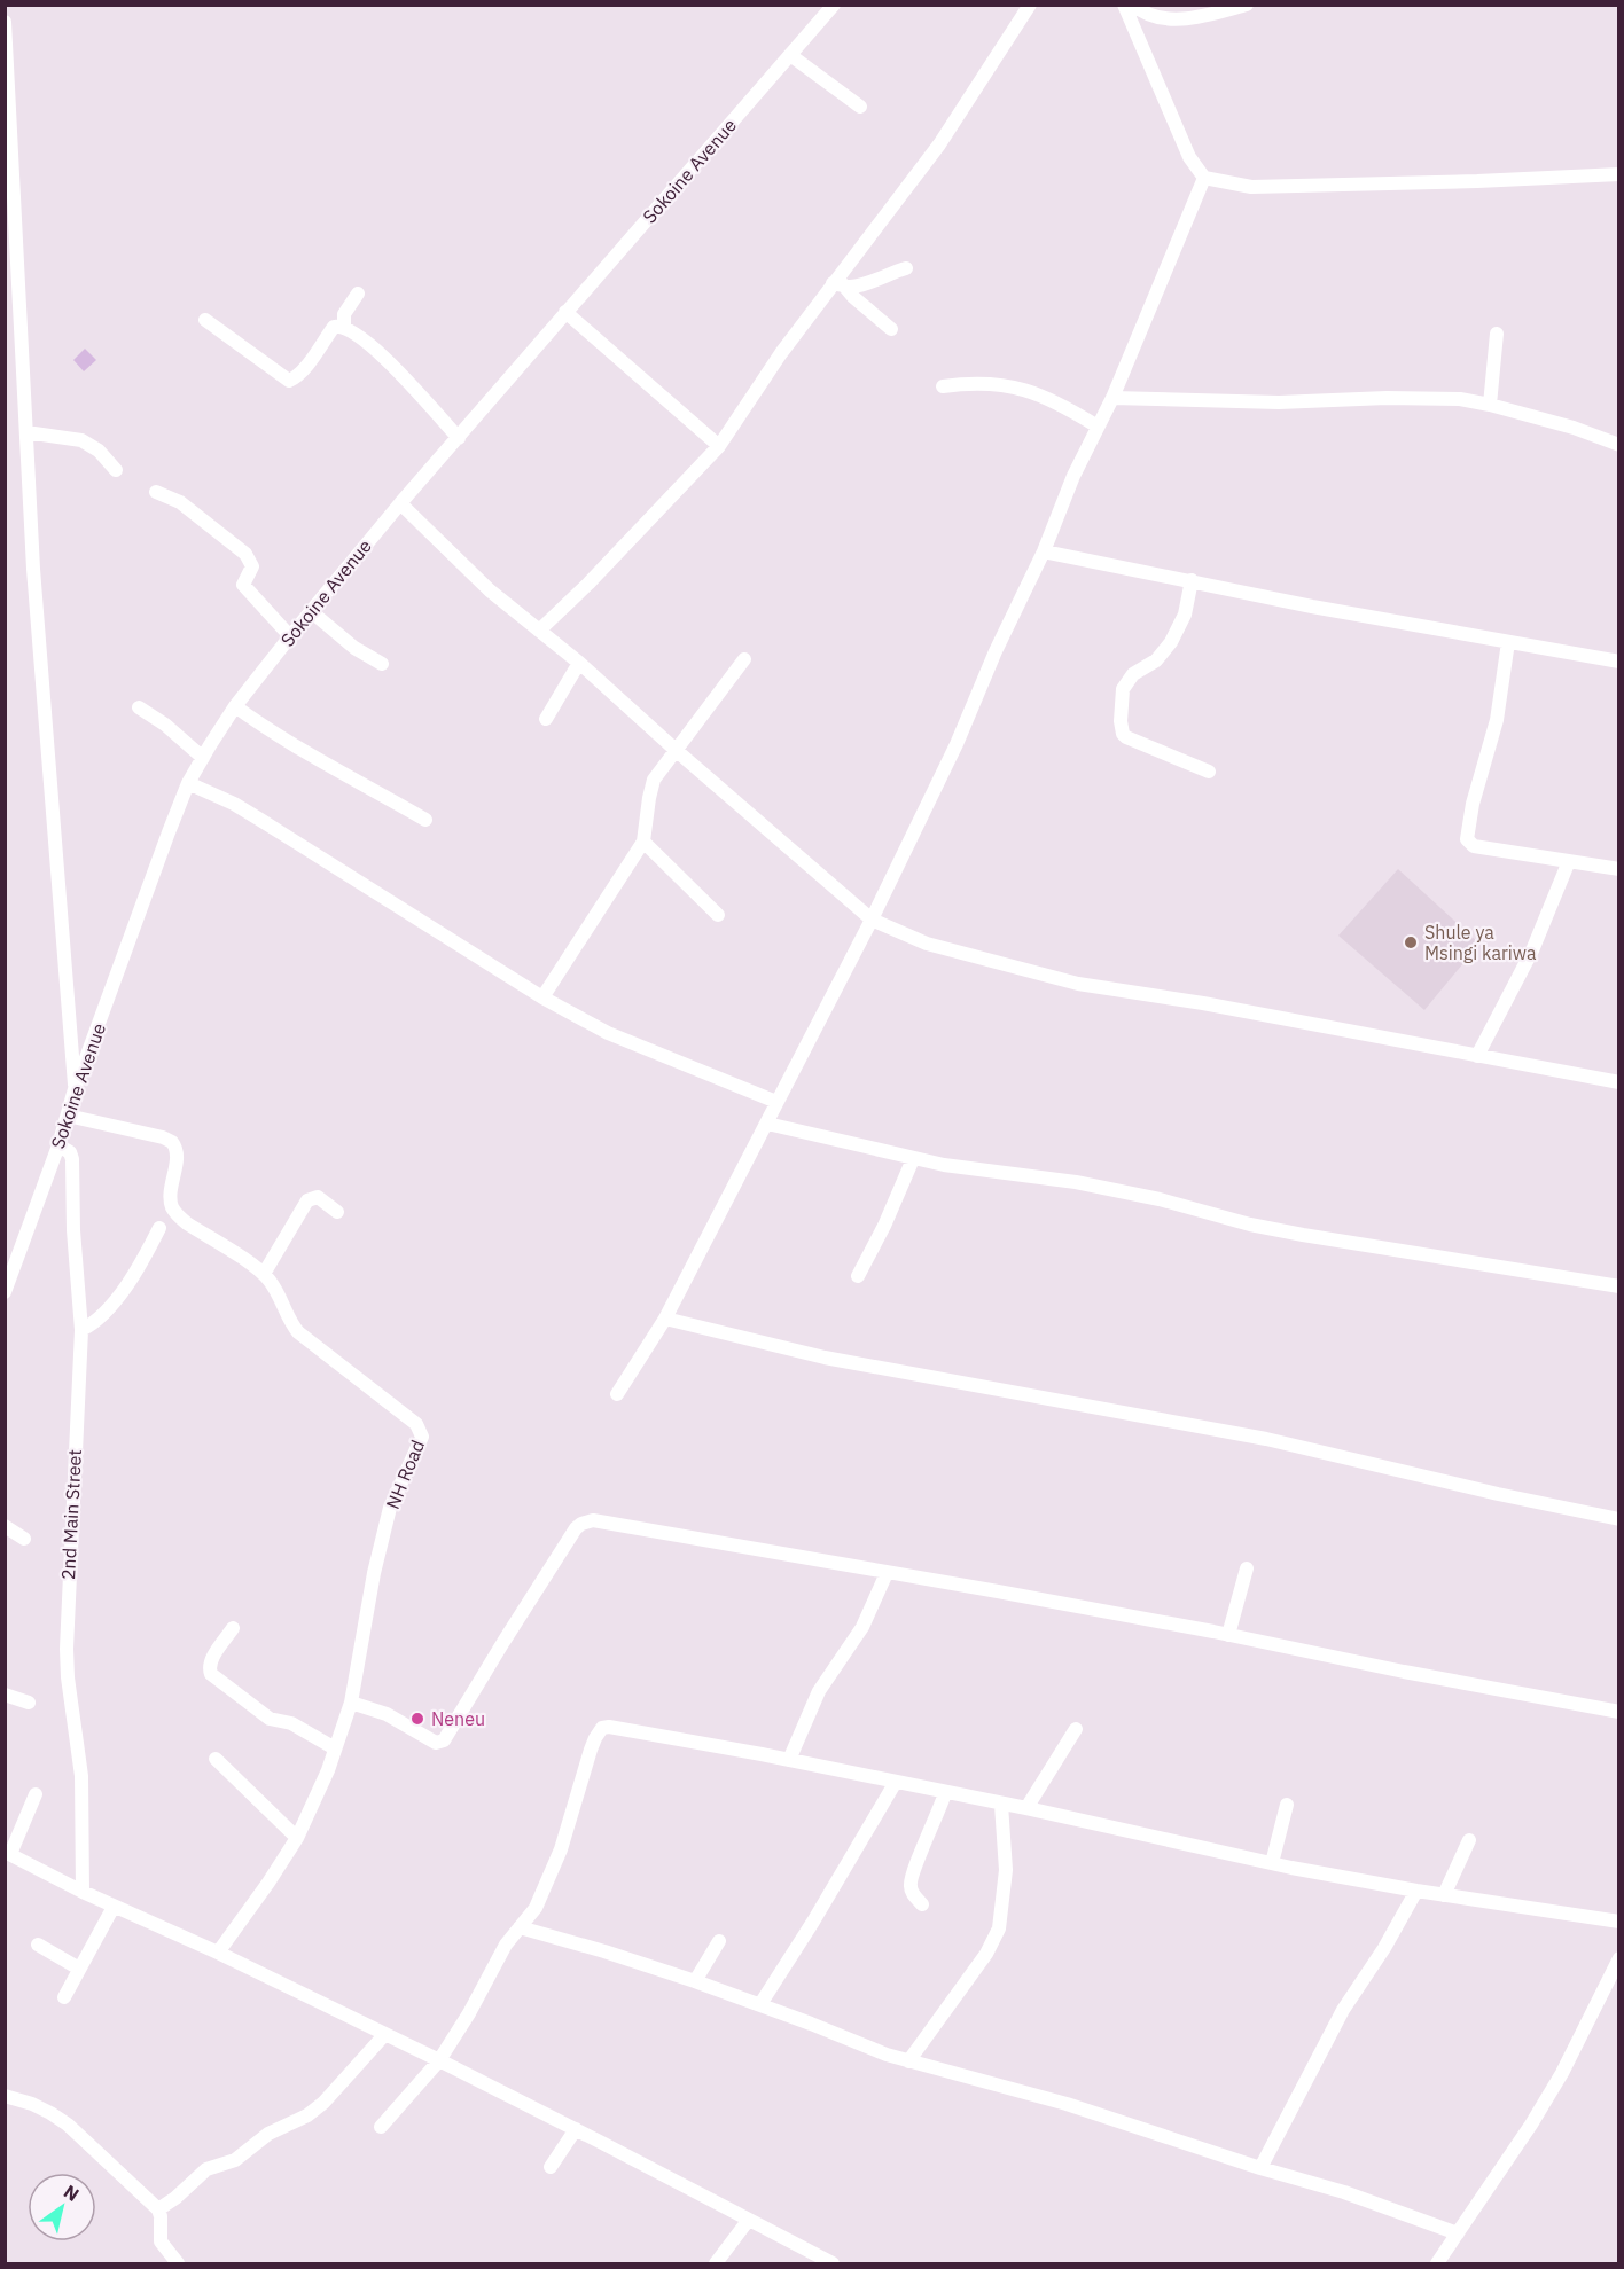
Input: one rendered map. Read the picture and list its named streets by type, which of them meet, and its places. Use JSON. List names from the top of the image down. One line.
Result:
{"streets":{"street":["Sokoine Avenue","NH Road","2nd Main Street"]},"crossings":[["Sokoine Avenue","NH Road"],["Sokoine Avenue","2nd Main Street"]],"places":["Shule ya Msingi kariwa","Neneu"],"north":"top right"}
